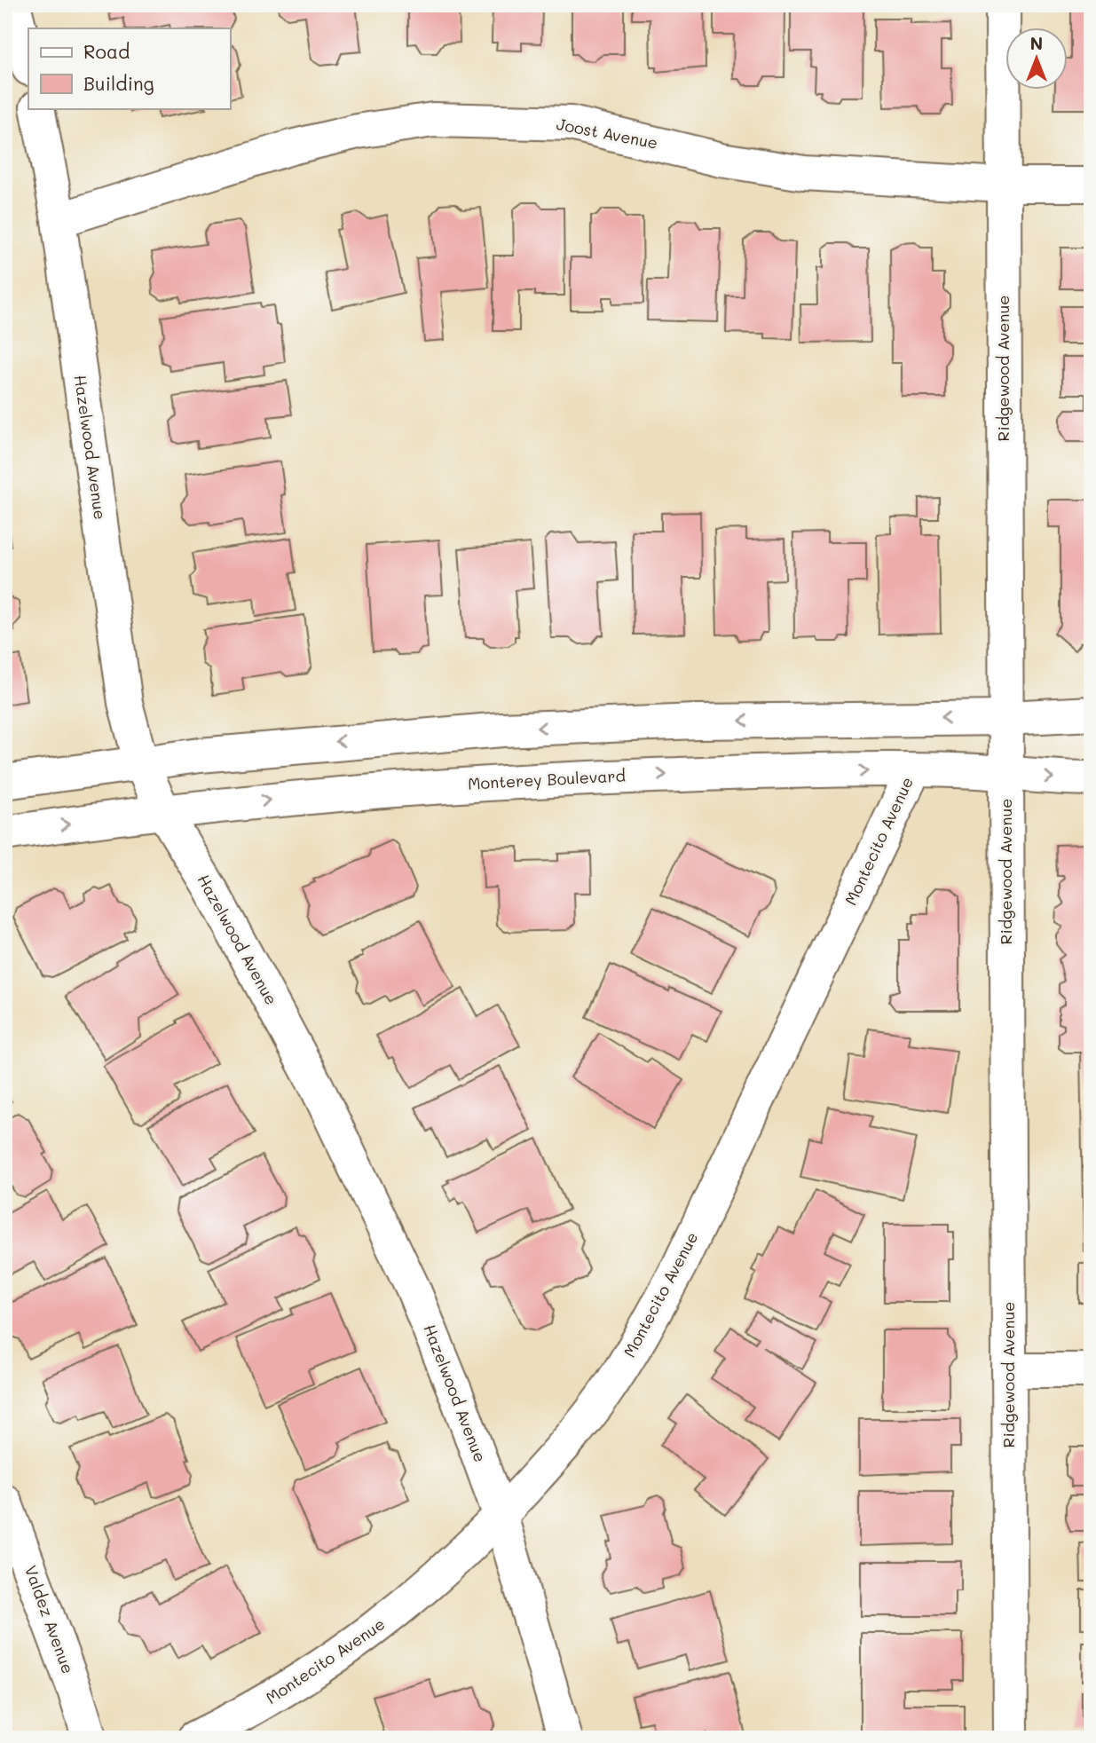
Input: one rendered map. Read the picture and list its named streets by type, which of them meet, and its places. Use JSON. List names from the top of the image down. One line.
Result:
{"streets":{"street":["Joost Avenue","Ridgewood Avenue","Hazelwood Avenue","Monterey Boulevard","Montecito Avenue","Valdez Avenue"]},"crossings":[["Joost Avenue","Ridgewood Avenue"],["Joost Avenue","Hazelwood Avenue"],["Ridgewood Avenue","Monterey Boulevard"],["Hazelwood Avenue","Monterey Boulevard"],["Hazelwood Avenue","Montecito Avenue"],["Monterey Boulevard","Montecito Avenue"]],"legend":["Road","Building"],"north":"top"}
